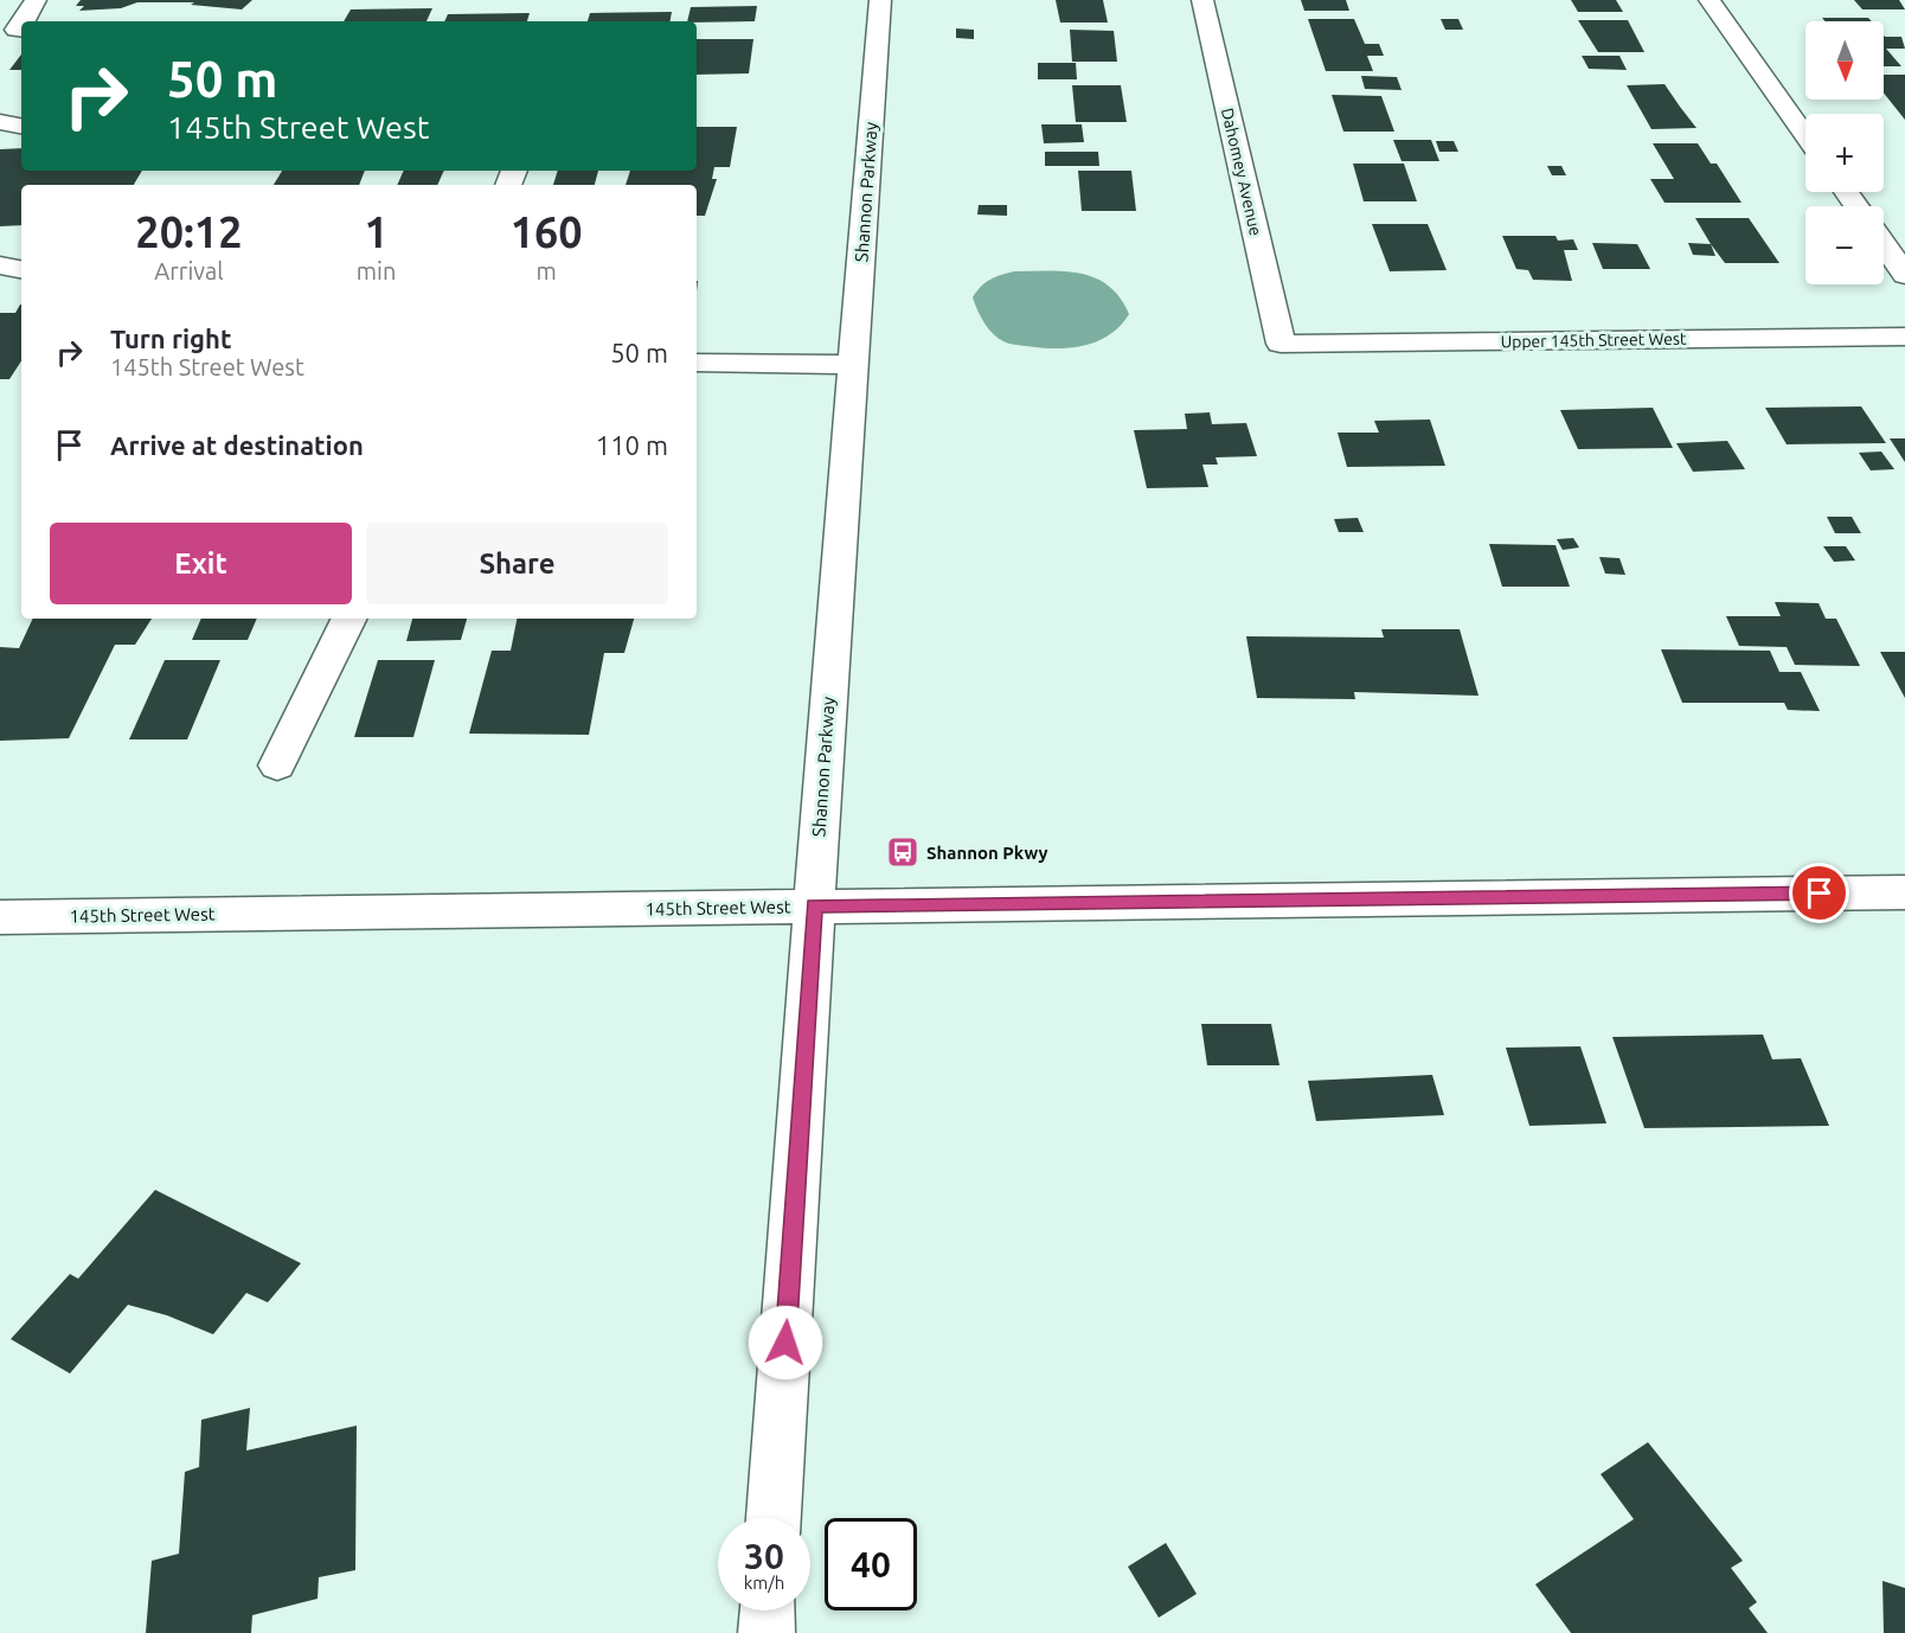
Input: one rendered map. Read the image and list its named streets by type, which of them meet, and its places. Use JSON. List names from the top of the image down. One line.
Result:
{"streets":{"street":["Dahomey Avenue","Shannon Parkway","Upper 145th Street West","145th Street West"]},"crossings":[["Dahomey Avenue","Upper 145th Street West"],["Shannon Parkway","145th Street West"]],"places":{"bus stop":["Shannon Pkwy"]},"north":"bottom","page":{"map_buttons":["+","−"],"turn":["50 m","145th Street West"],"eta":["20:12","Arrival","1","min","160","m"],"list":[{"name":"Turn right","note":"145th Street West","value":"50 m"},{"name":"Arrive at destination","value":"110 m"}],"buttons":["Exit","Share"],"speed":"30 km/h","limit":"40"}}
